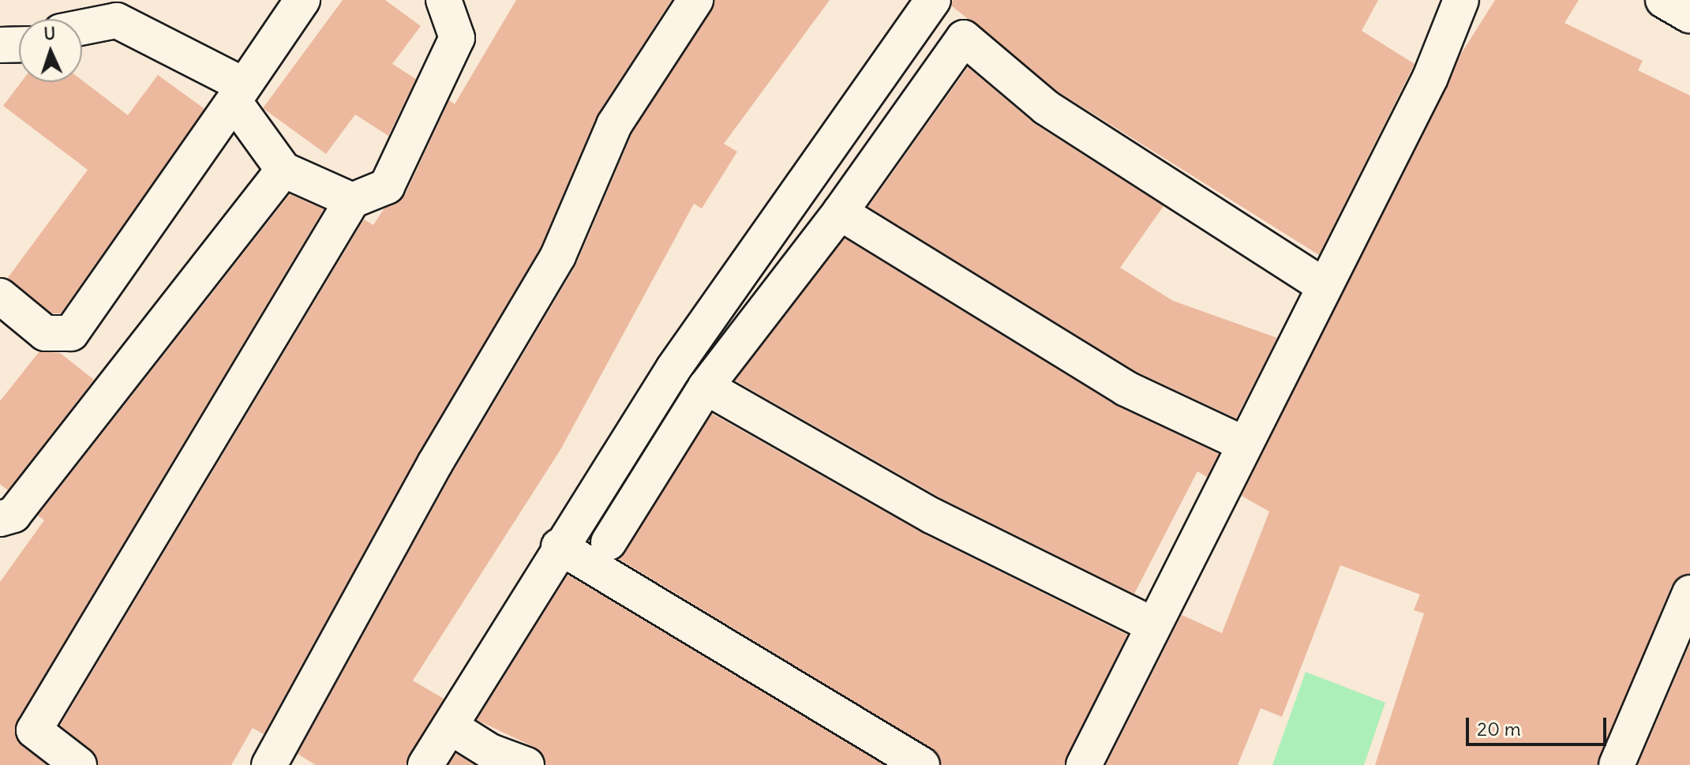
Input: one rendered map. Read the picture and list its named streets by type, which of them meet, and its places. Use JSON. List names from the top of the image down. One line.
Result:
{"scale_bar":"20 m","north":"top"}
